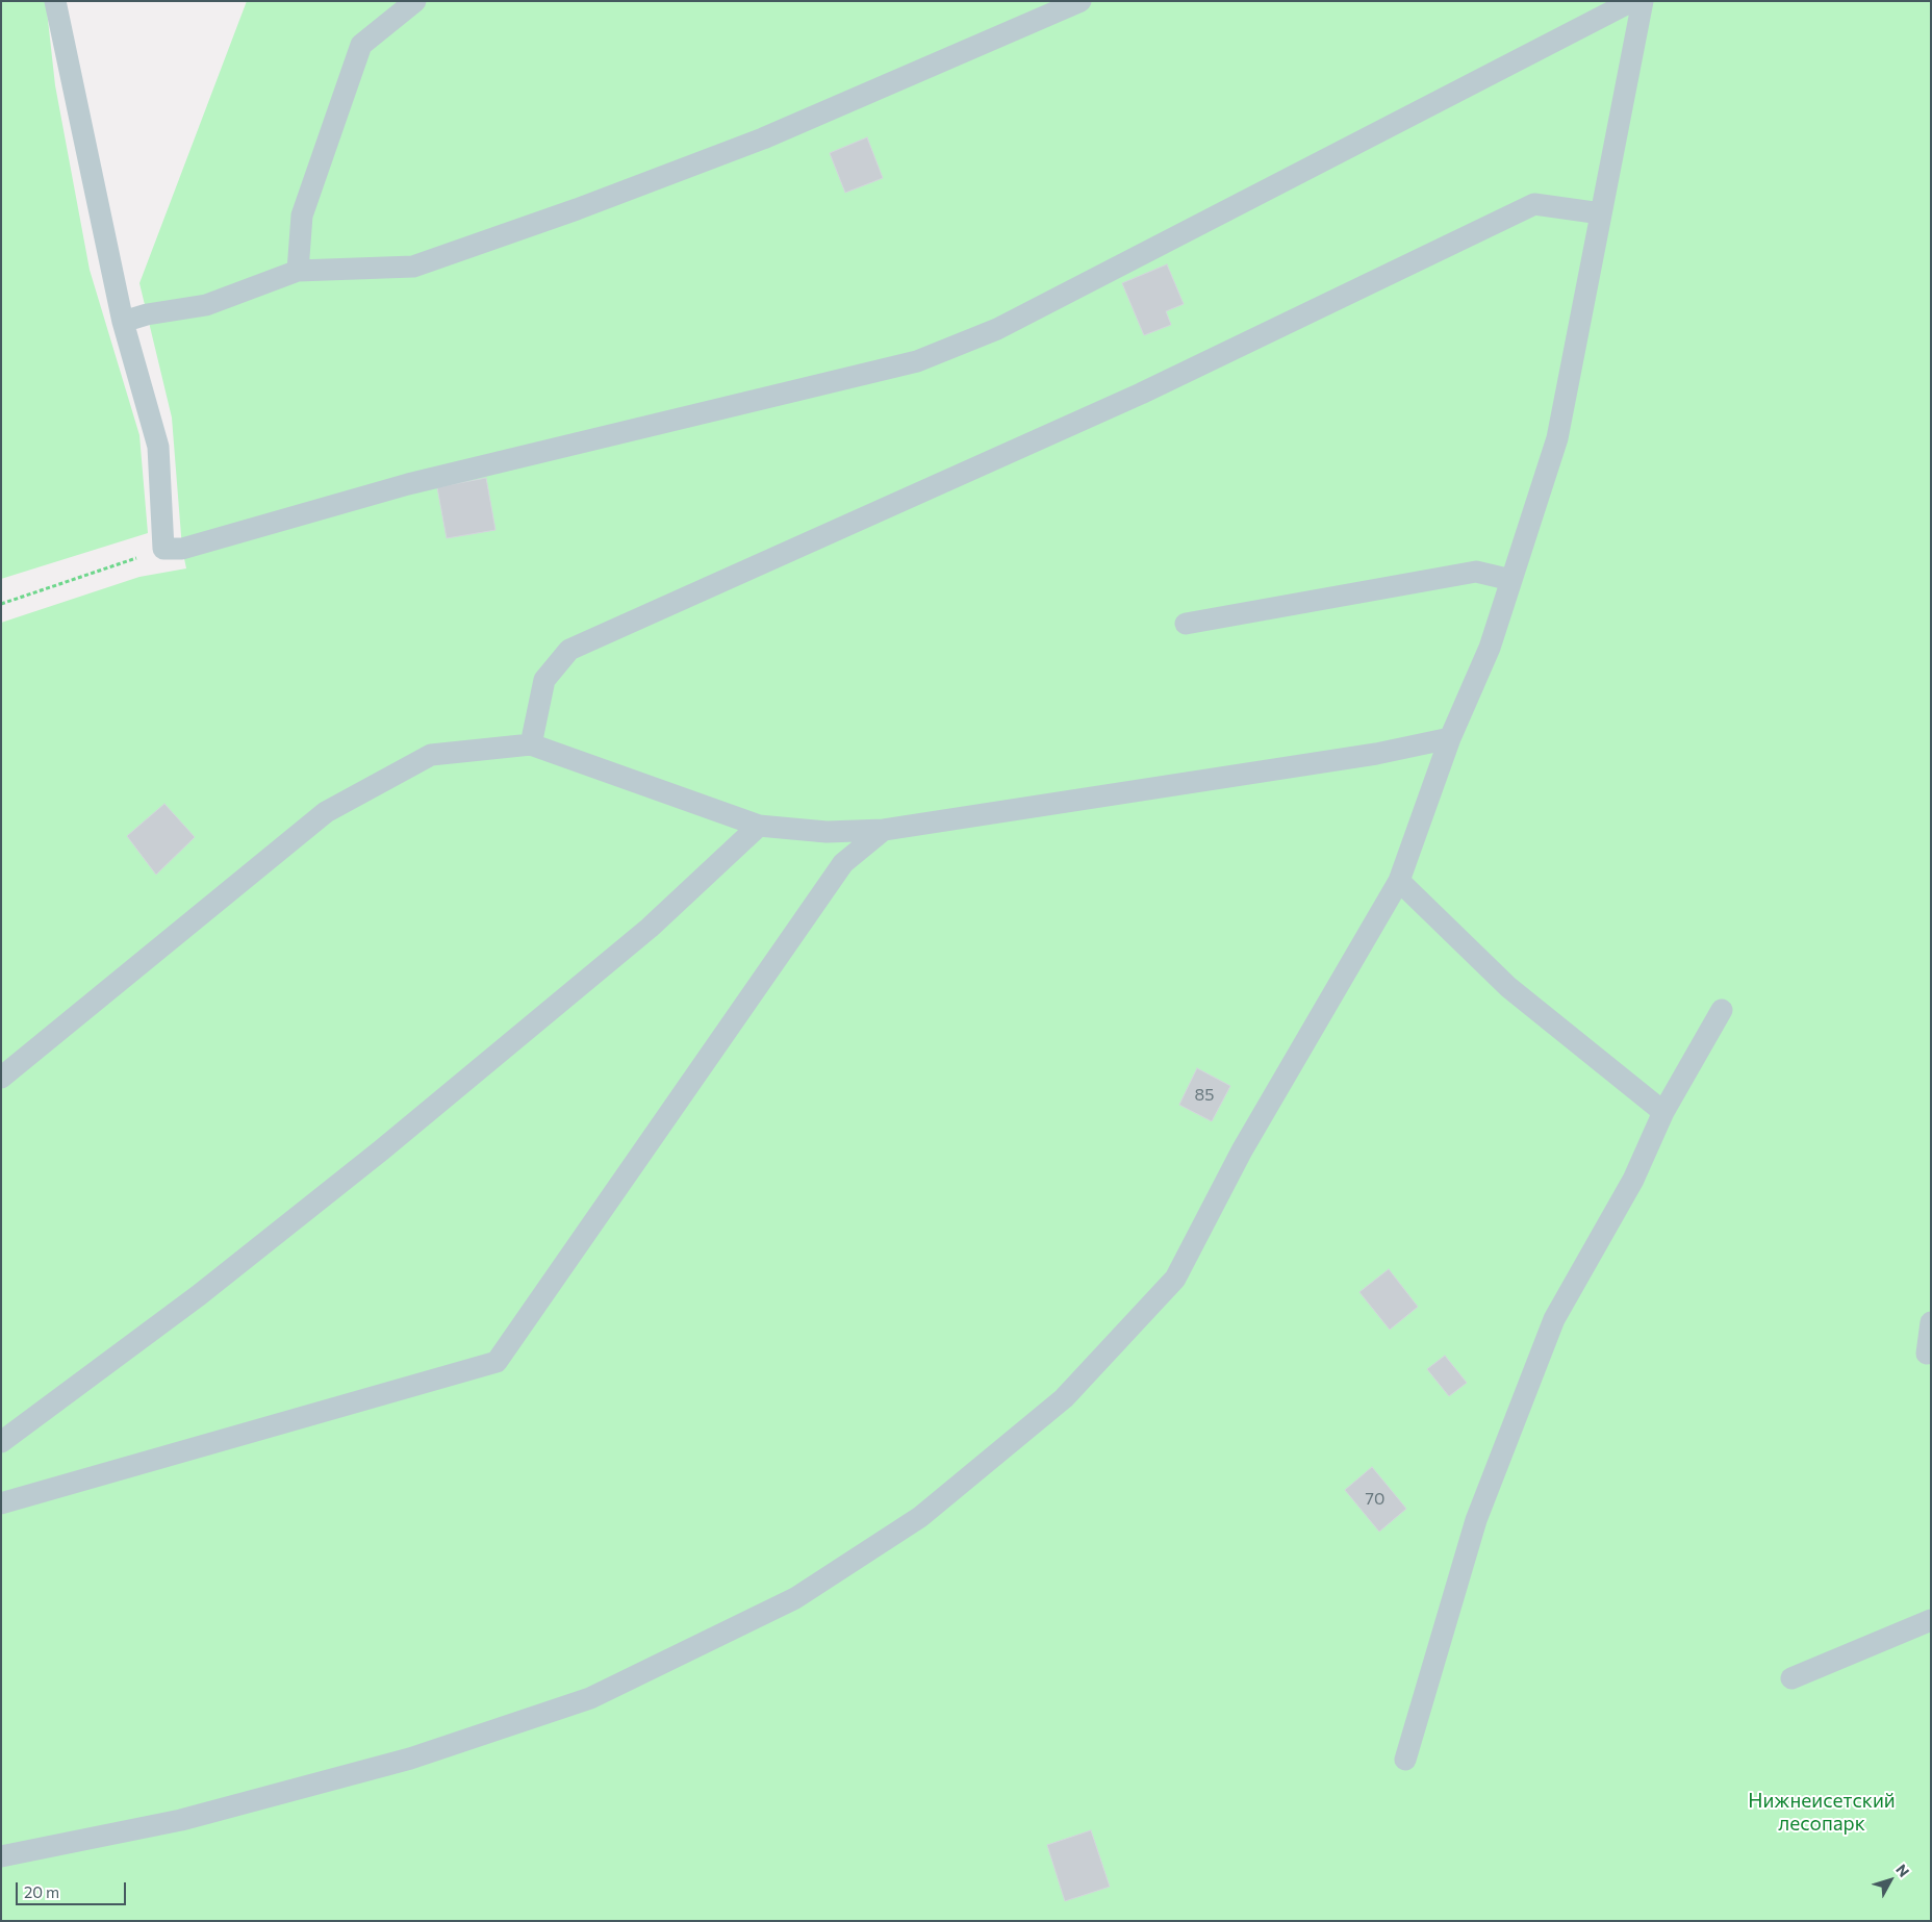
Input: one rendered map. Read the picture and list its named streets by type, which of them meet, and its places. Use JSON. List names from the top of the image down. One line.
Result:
{"parks":["Нижнеисетский лесопарк"],"house_numbers":["85","70"],"scale_bar":"20 m","north":"top right"}
